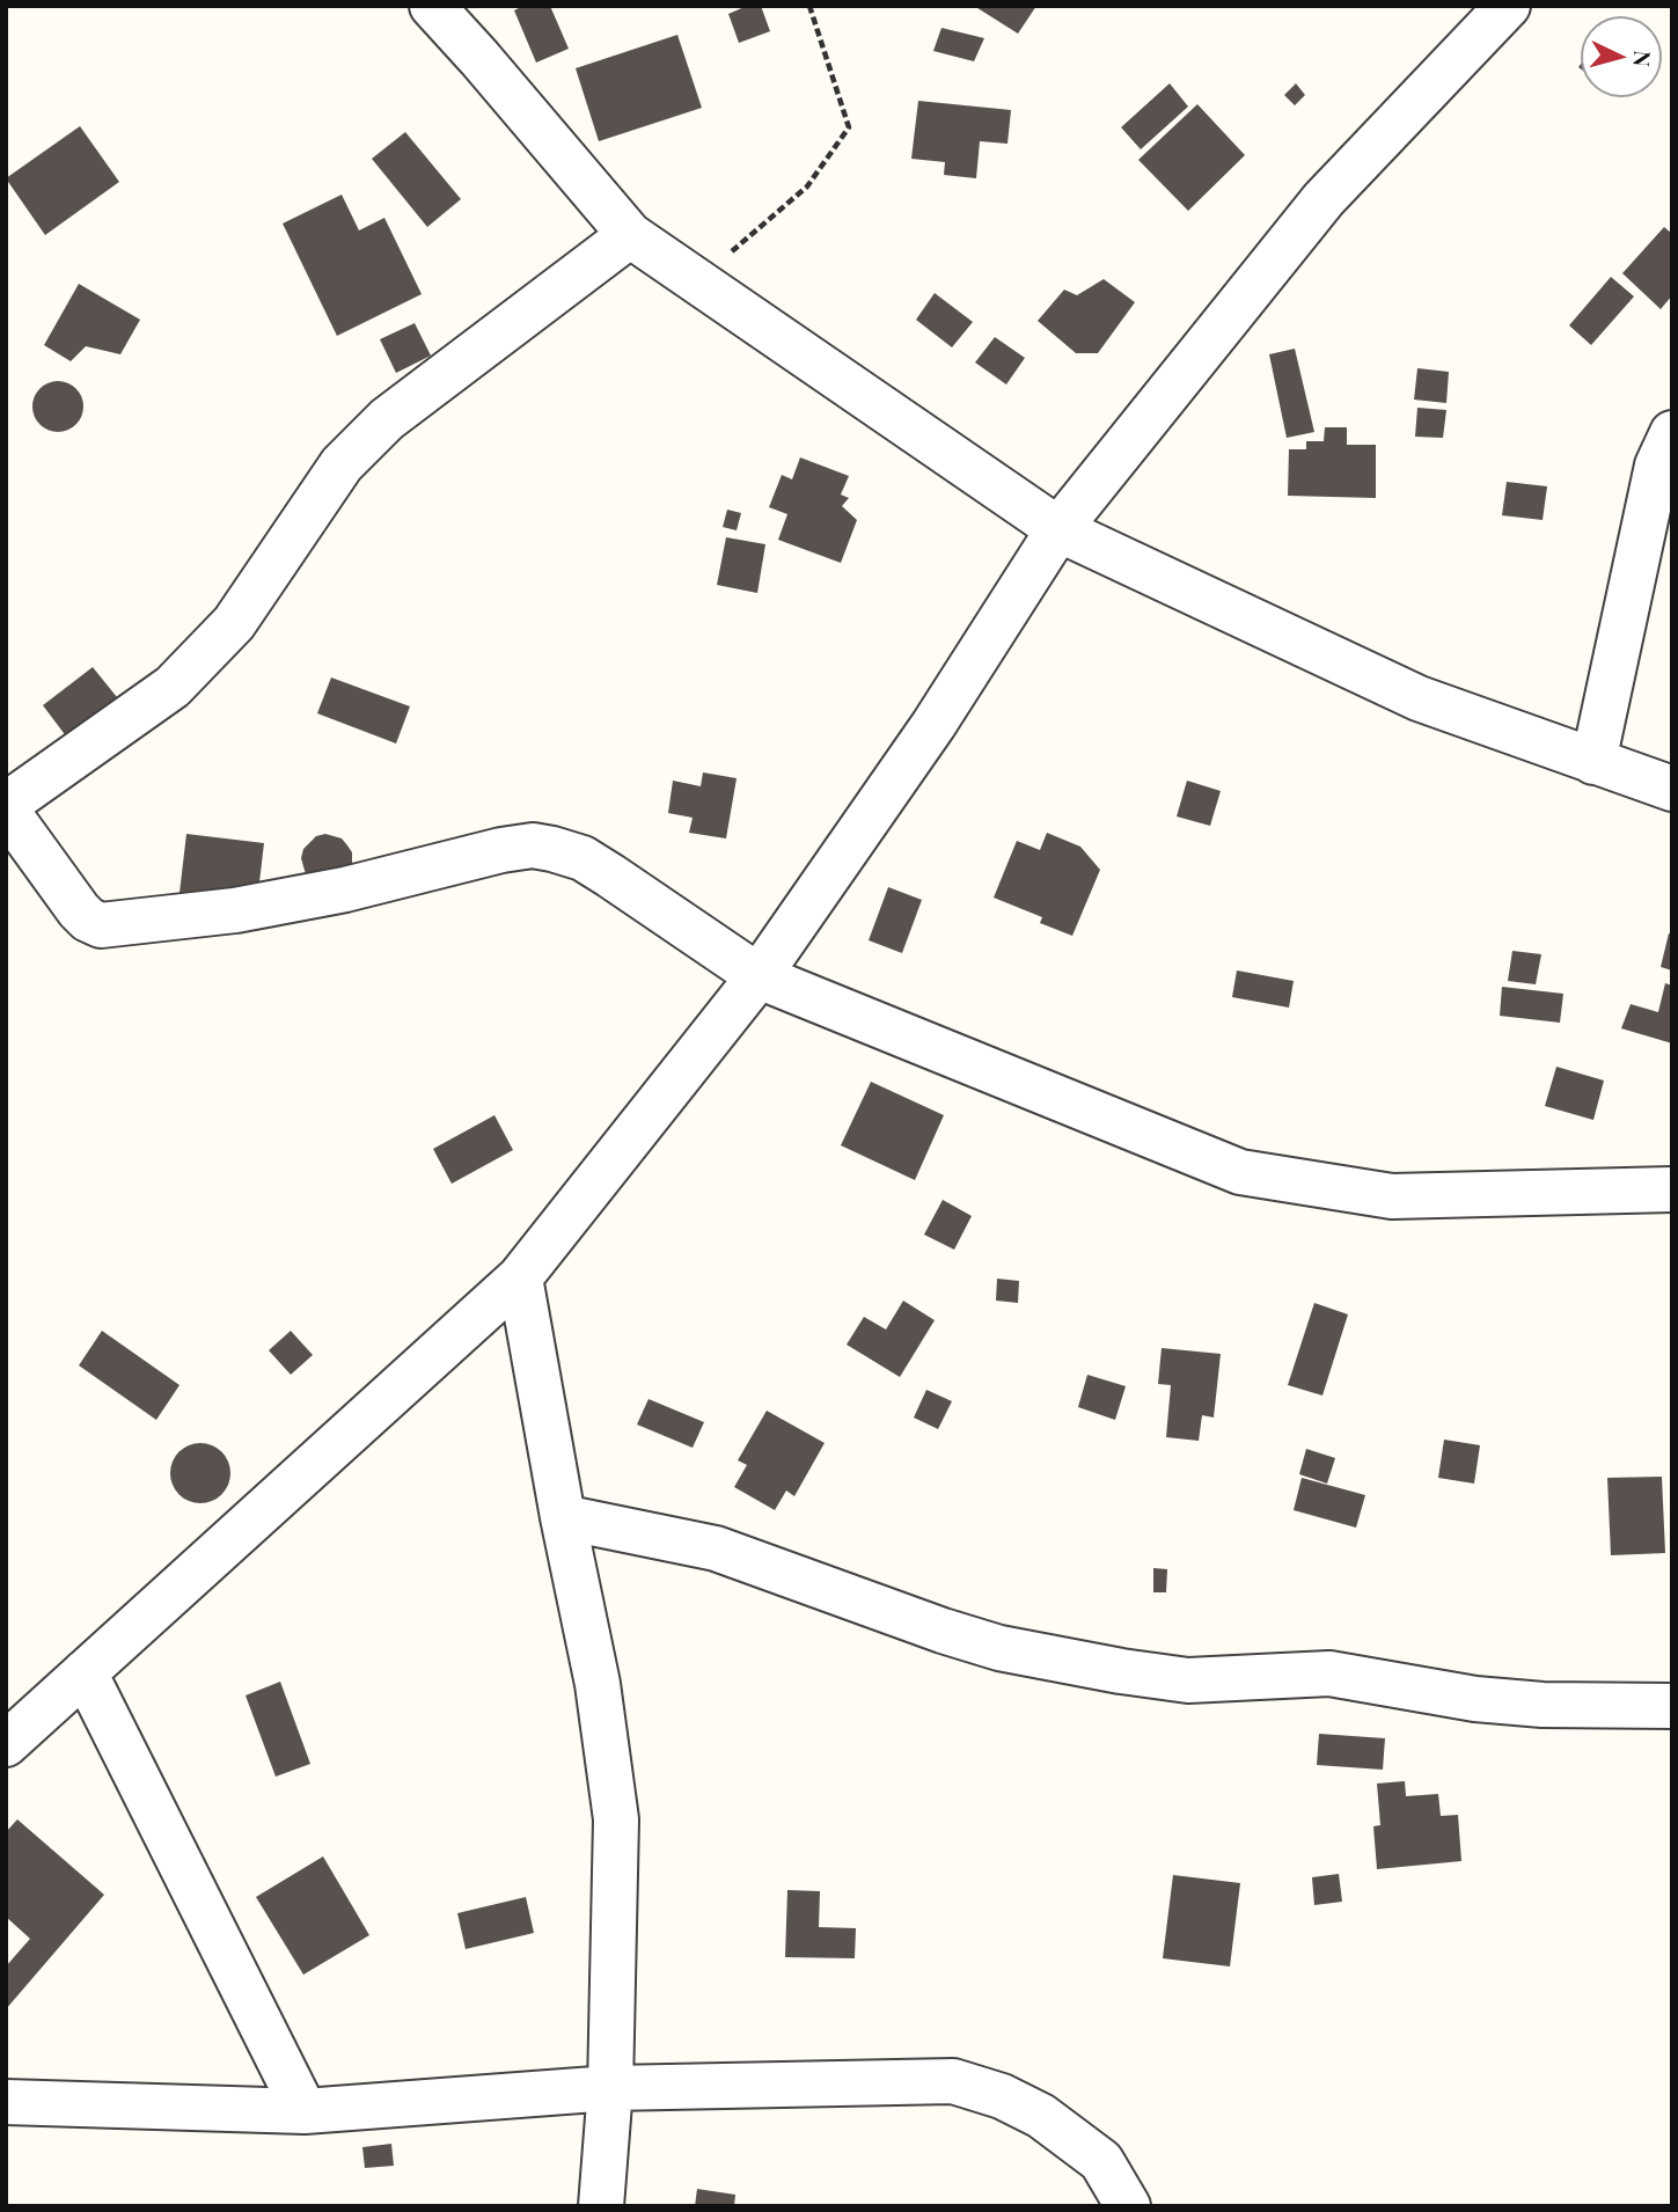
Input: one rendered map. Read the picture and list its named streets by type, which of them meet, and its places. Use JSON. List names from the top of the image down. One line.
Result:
{"north":"right"}
